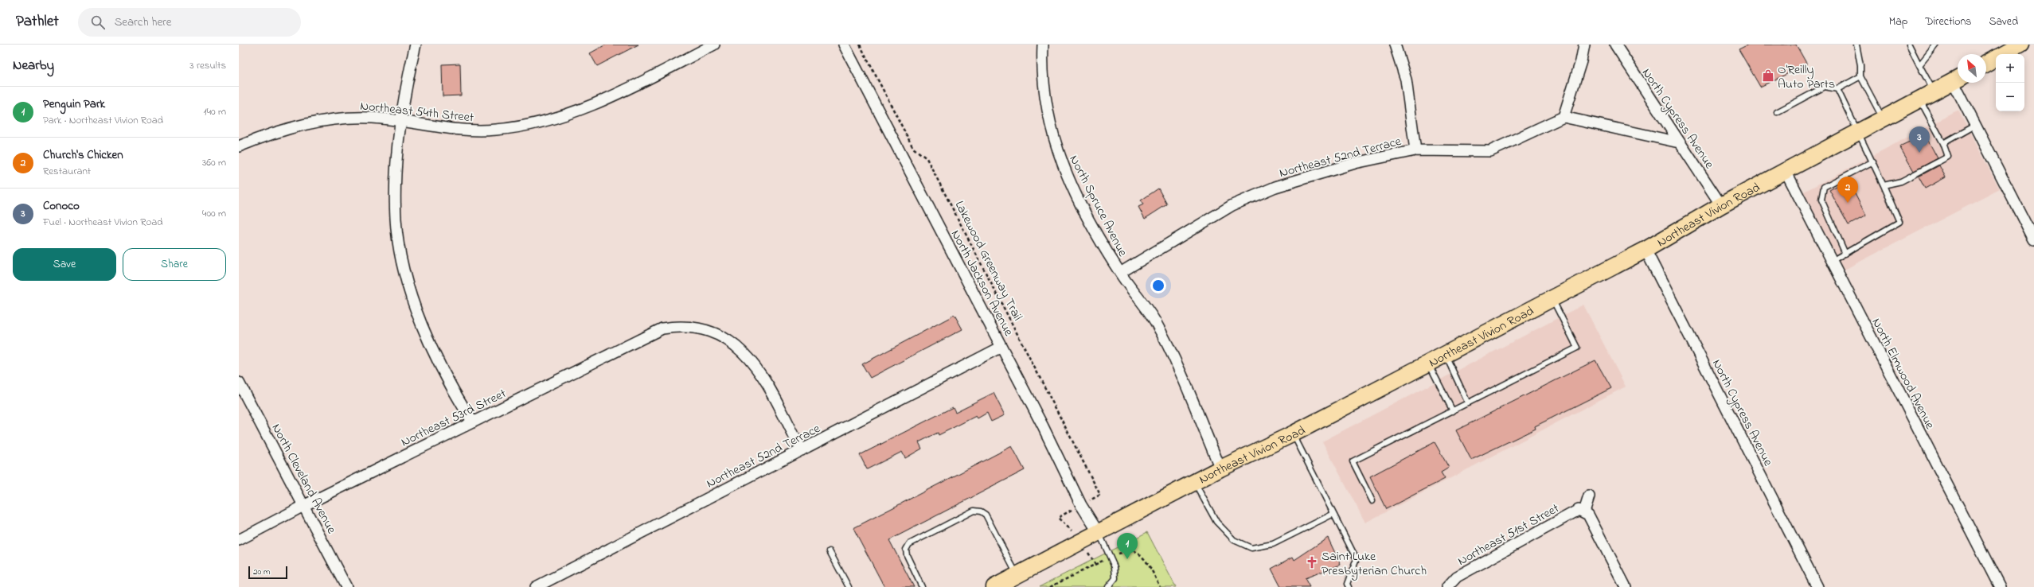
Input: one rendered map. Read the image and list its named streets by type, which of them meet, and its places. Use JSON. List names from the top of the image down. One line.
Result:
{"streets":{"main road":["Northeast Vivion Road"],"street":["Northeast 54th Street","North Cypress Avenue","Northeast 52nd Terrace","North Spruce Avenue","North Jackson Avenue","North Elmwood Avenue","Northeast 53rd Street","North Cleveland Avenue","Northeast 51st Street"],"path":["Lakewood Greenway Trail"]},"crossings":[["North Cypress Avenue","Northeast Vivion Road"],["Northeast 52nd Terrace","North Spruce Avenue"],["Northeast 52nd Terrace","North Jackson Avenue"],["Northeast 52nd Terrace","Northeast 53rd Street"],["North Spruce Avenue","Northeast Vivion Road"],["Northeast Vivion Road","North Jackson Avenue"],["Northeast Vivion Road","North Elmwood Avenue"],["Northeast 53rd Street","North Cleveland Avenue"]],"places":{"shop":["O'Reilly Auto Parts"],"church":["Saint Luke Presbyterian Church"]},"scale_bar":"20 m","north":"top left","page":{"header":"Pathlet","search":"Search here","nav":["Map","Directions","Saved"],"heading":["Nearby","3 results"],"map_buttons":["+","−"],"list":[{"mark":"1","name":"Penguin Park","note":"Park · Northeast Vivion Road","value":"140 m"},{"mark":"2","name":"Church's Chicken","note":"Restaurant","value":"360 m"},{"mark":"3","name":"Conoco","note":"Fuel · Northeast Vivion Road","value":"400 m"}],"pins":["3","2","1"],"buttons":["Save","Share"],"scale":"20 m"}}
